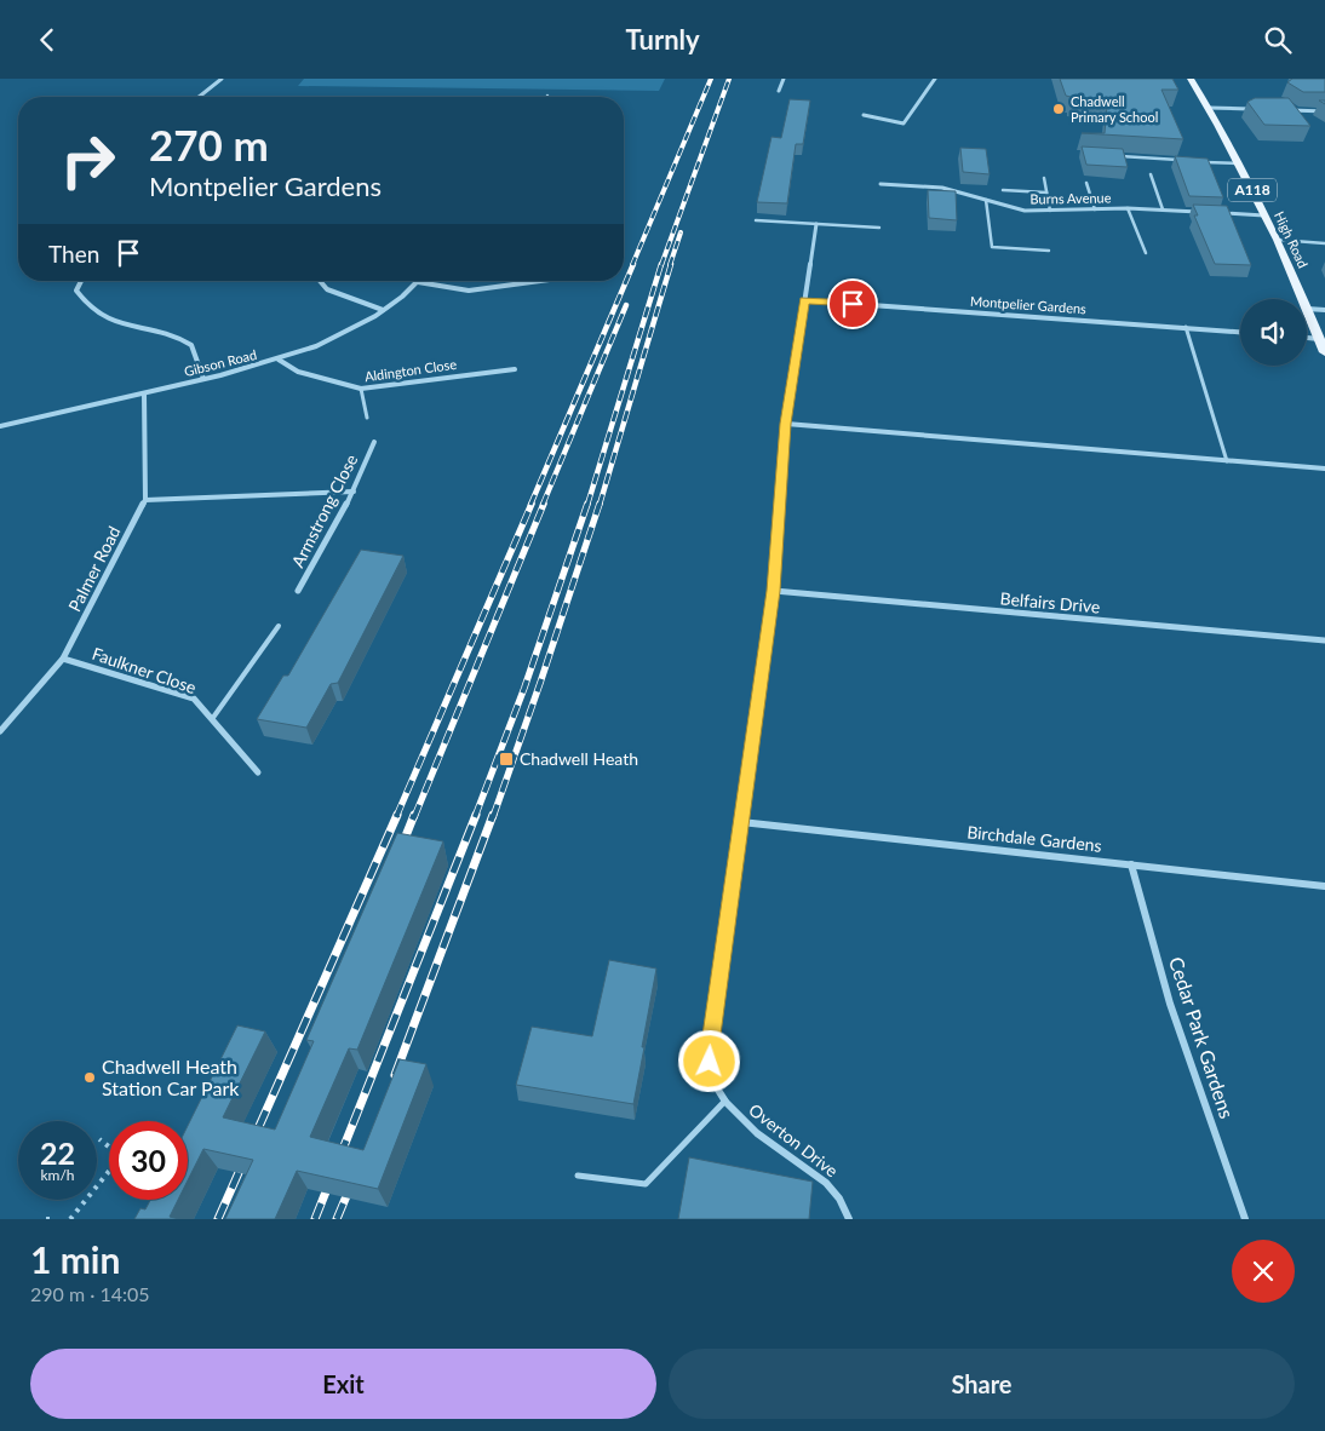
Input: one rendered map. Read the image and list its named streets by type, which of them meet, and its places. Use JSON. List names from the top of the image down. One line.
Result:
{"streets":{"main road":["A118","High Road"],"street":["Burns Avenue","Montpelier Gardens","Gibson Road","Aldington Close","Armstrong Close","Palmer Road","Belfairs Drive","Faulkner Close","Birchdale Gardens","Cedar Park Gardens","Overton Drive"]},"crossings":[["Montpelier Gardens","Overton Drive"],["Gibson Road","Aldington Close"],["Gibson Road","Palmer Road"],["Palmer Road","Faulkner Close"],["Belfairs Drive","Overton Drive"],["Birchdale Gardens","Cedar Park Gardens"],["Birchdale Gardens","Overton Drive"]],"places":{"other":["Chadwell Primary School","Chadwell Heath Station Car Park"],"transit":["Chadwell Heath"]},"page":{"header":"Turnly","turn":["270 m","Montpelier Gardens"],"then":"Then","speed":"22 km/h","limit":"30","heading":["1 min","290 m · 14:05"],"buttons":["Exit","Share"]}}
